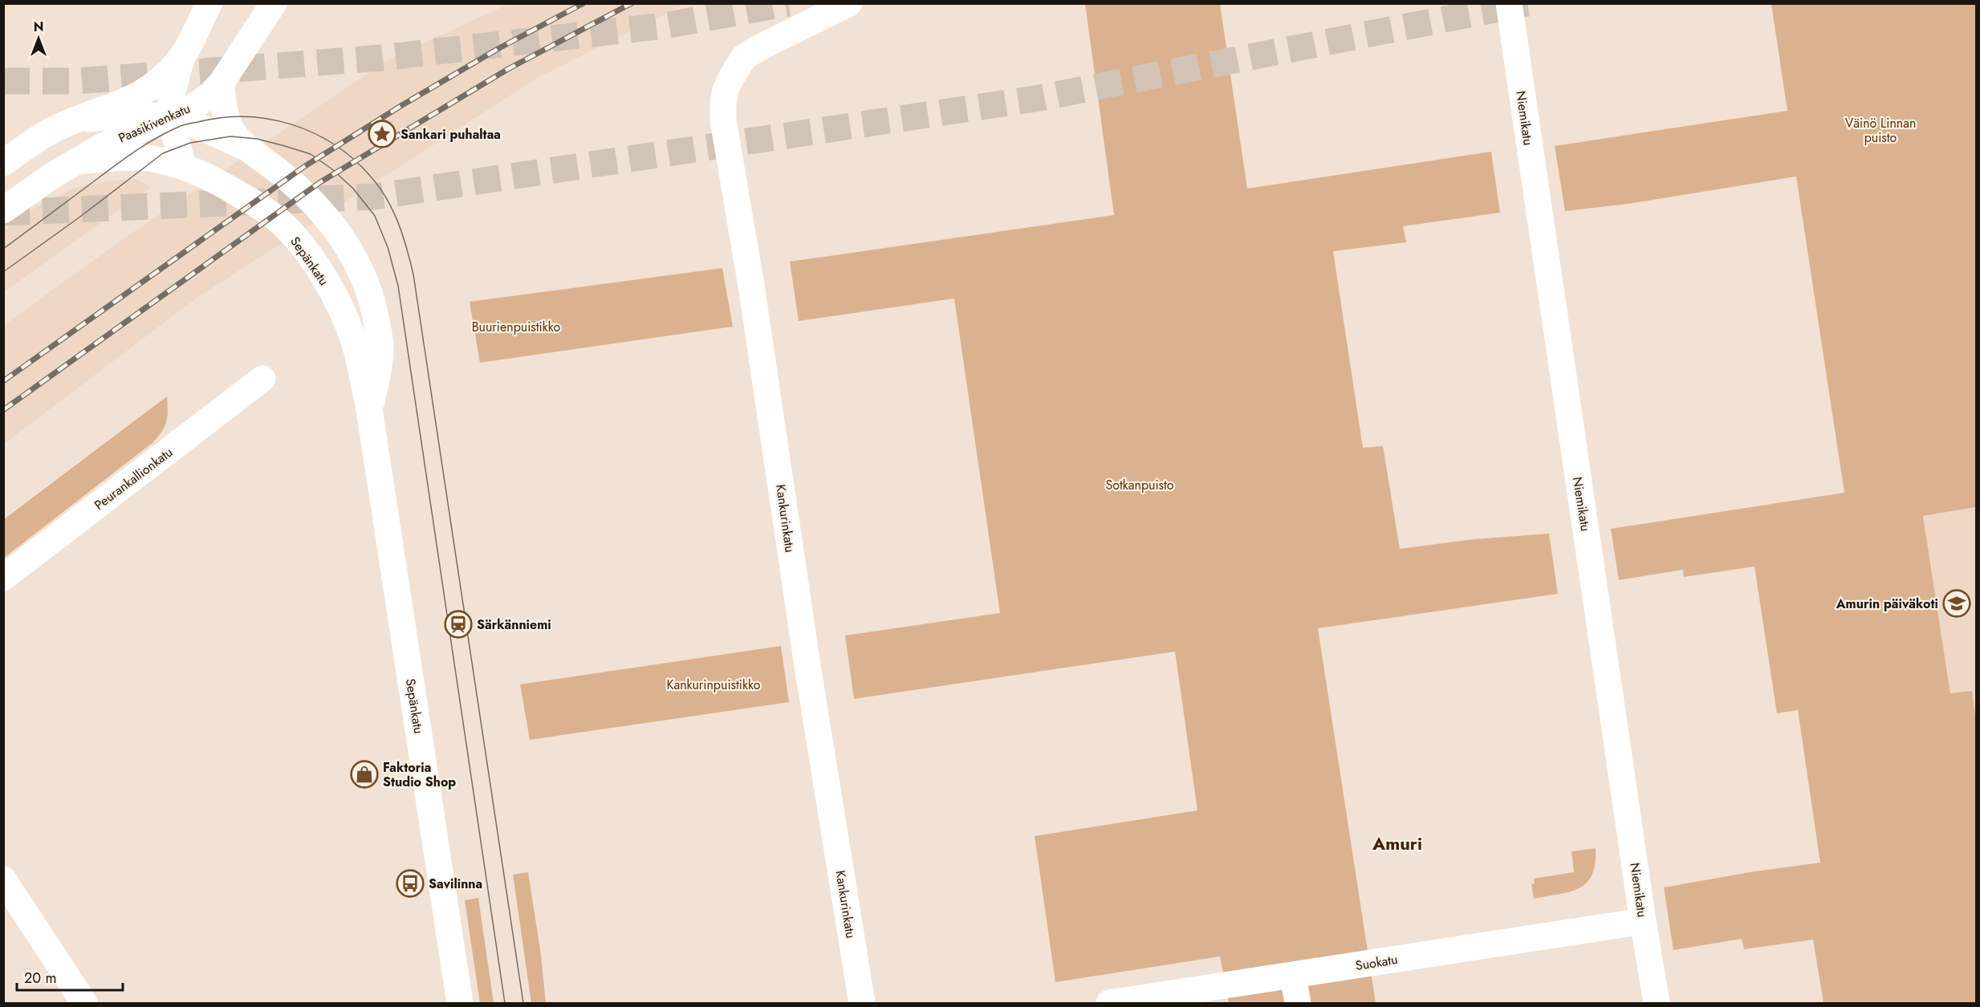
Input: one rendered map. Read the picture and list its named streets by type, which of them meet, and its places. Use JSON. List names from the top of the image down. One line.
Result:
{"streets":{"street":["Niemikatu","Paasikivenkatu","Sepänkatu","Peurankallionkatu","Kankurinkatu","Suokatu"]},"crossings":[["Niemikatu","Suokatu"],["Paasikivenkatu","Sepänkatu"]],"districts":["Amuri"],"parks":["Väinö Linnan puisto","Buurienpuistikko","Sotkanpuisto","Kankurinpuistikko"],"places":{"place":["Sankari puhaltaa"],"school or university":["Amurin päiväkoti"],"station":["Särkänniemi"],"shop":["Faktoria Studio Shop"],"bus stop":["Savilinna"]},"scale_bar":"20 m","north":"top"}
